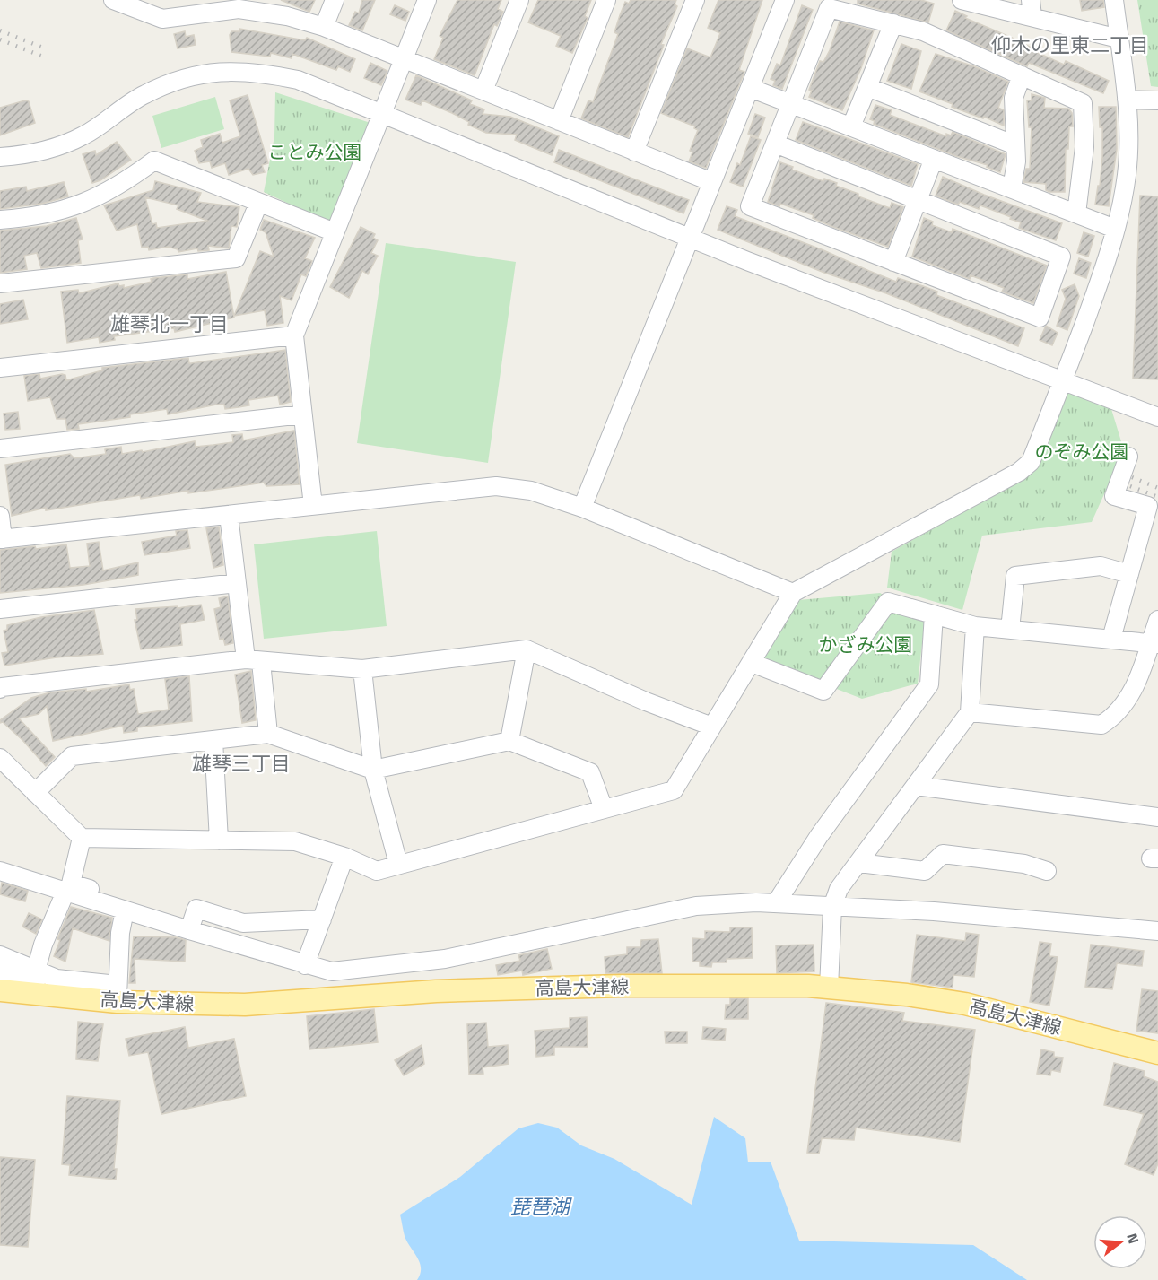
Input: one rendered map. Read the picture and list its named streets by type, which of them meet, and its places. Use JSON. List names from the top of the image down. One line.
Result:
{"streets":{"main road":["高島大津線"]},"districts":["仰木の里東二丁目","雄琴北一丁目","雄琴三丁目"],"water":["琵琶湖"],"parks":["ことみ公園","のぞみ公園","かざみ公園"],"north":"right"}
